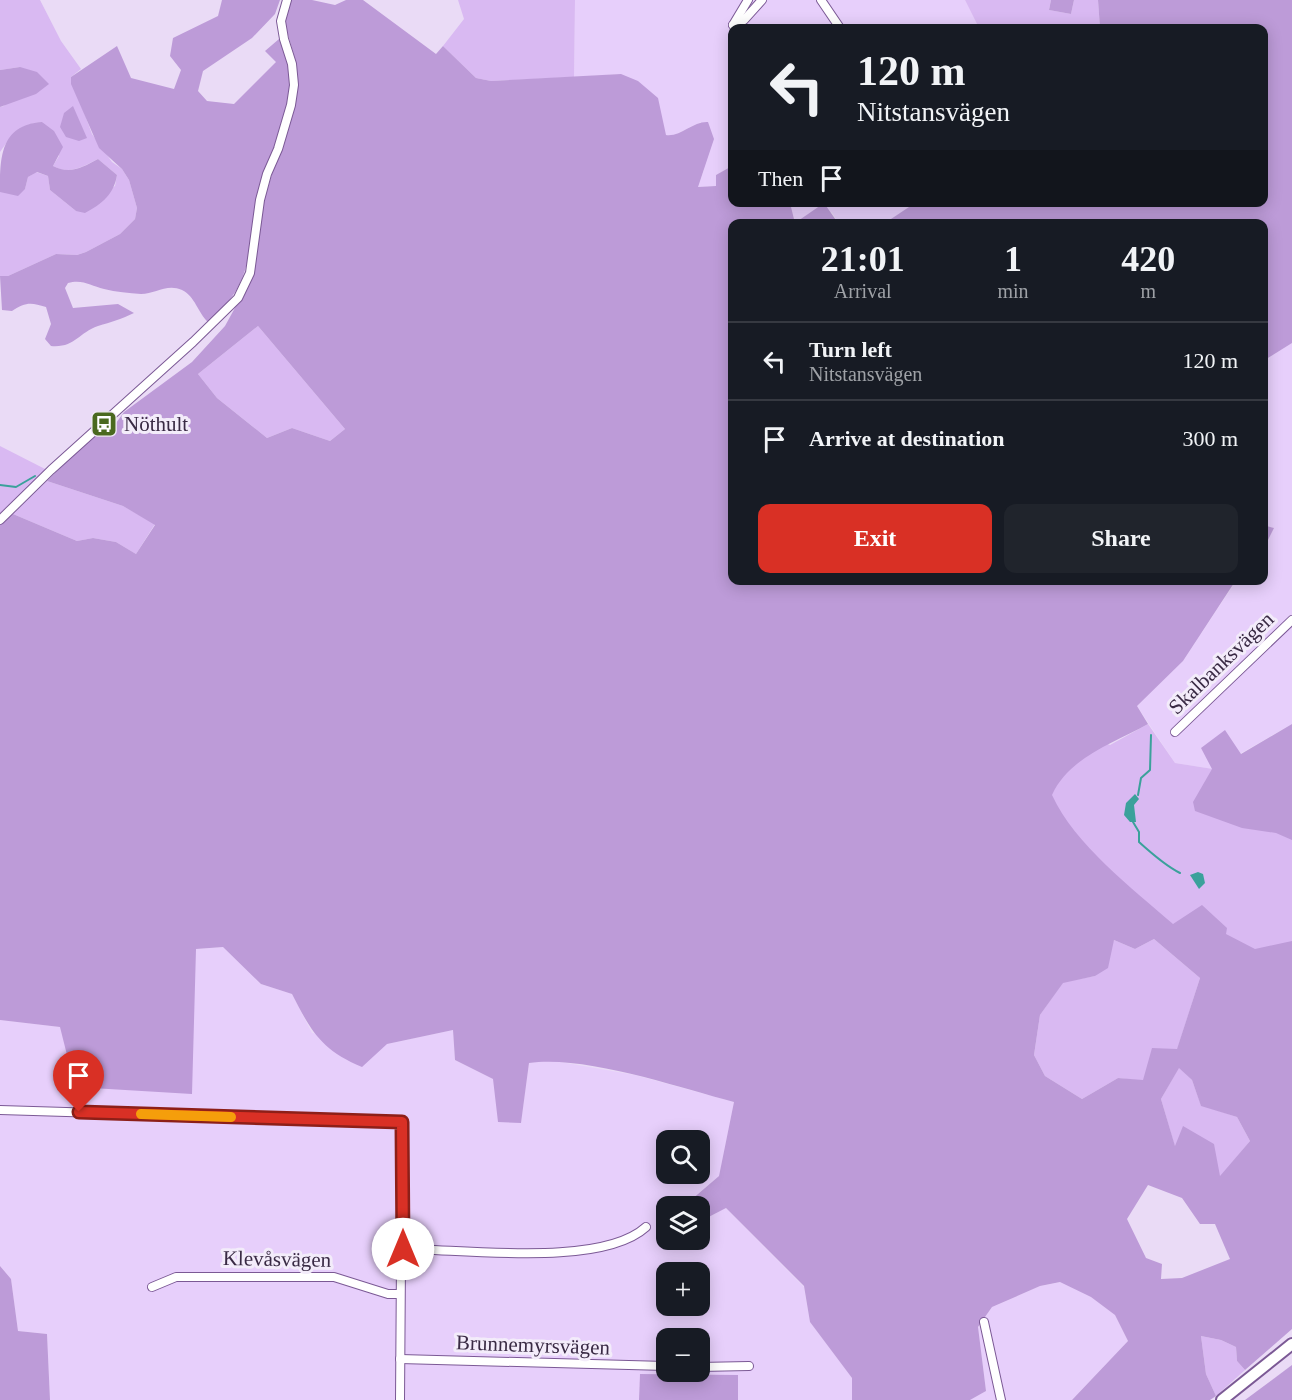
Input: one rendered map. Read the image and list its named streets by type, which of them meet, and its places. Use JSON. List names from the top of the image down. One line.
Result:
{"streets":{"street":["Skalbanksvägen","Klevåsvägen","Brunnemyrsvägen"]},"places":{"bus stop":["Nöthult"]},"page":{"turn":["120 m","Nitstansvägen"],"then":"Then","eta":["21:01","Arrival","1","min","420","m"],"list":[{"name":"Turn left","note":"Nitstansvägen","value":"120 m"},{"name":"Arrive at destination","value":"300 m"}],"buttons":["Exit","Share"],"map_buttons":["+","−"]}}
